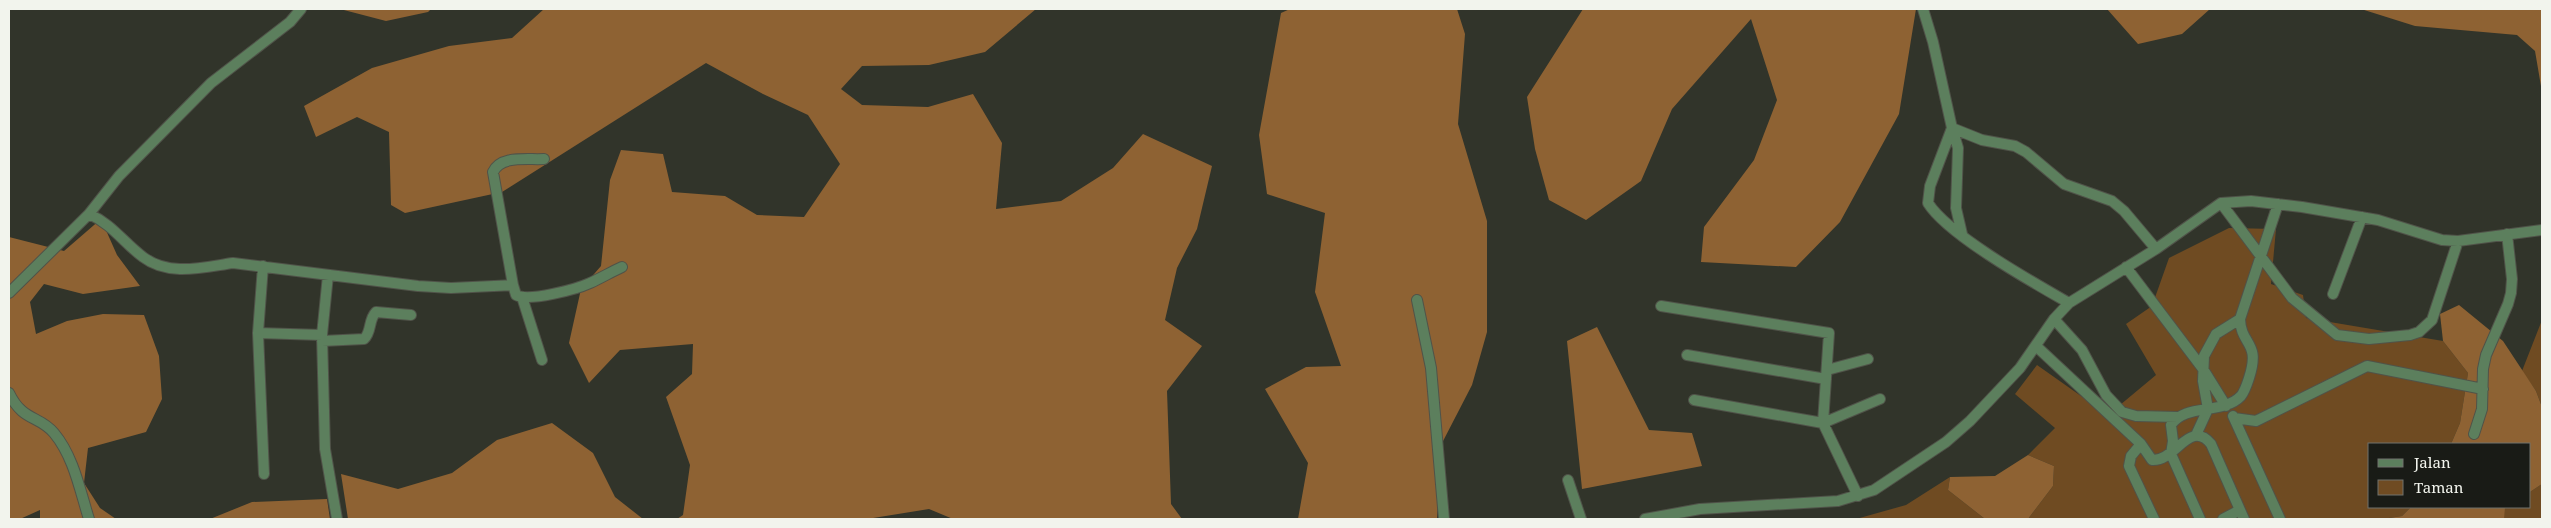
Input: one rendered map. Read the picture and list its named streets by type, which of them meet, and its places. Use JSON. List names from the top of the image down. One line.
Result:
{"legend":["Jalan","Taman"]}
